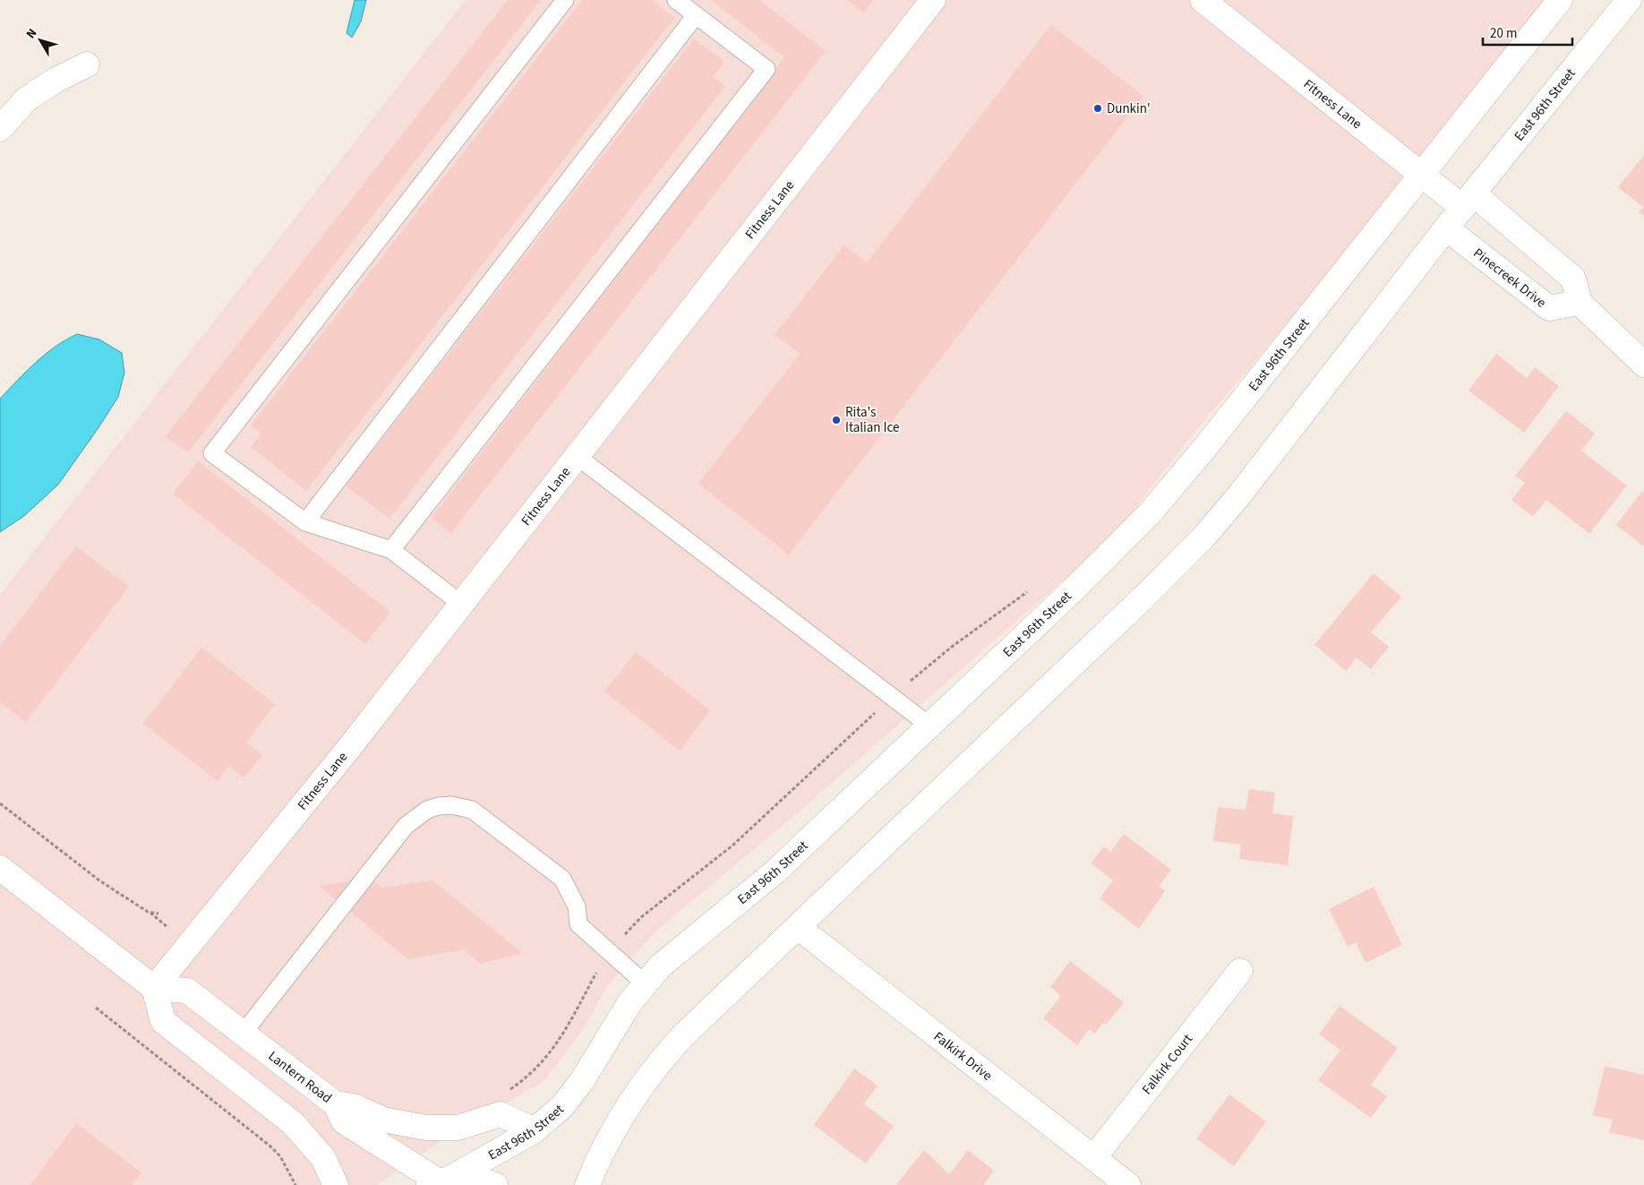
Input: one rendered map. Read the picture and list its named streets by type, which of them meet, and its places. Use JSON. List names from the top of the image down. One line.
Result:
{"streets":{"street":["Fitness Lane","East 96th Street","Pinecreek Drive","Falkirk Drive","Falkirk Court","Lantern Road"]},"crossings":[["Fitness Lane","East 96th Street"],["Fitness Lane","Lantern Road"],["East 96th Street","Pinecreek Drive"],["East 96th Street","Falkirk Drive"],["East 96th Street","Lantern Road"],["Falkirk Drive","Falkirk Court"]],"places":["Dunkin'","Rita's Italian Ice"],"scale_bar":"20 m","north":"top left"}
